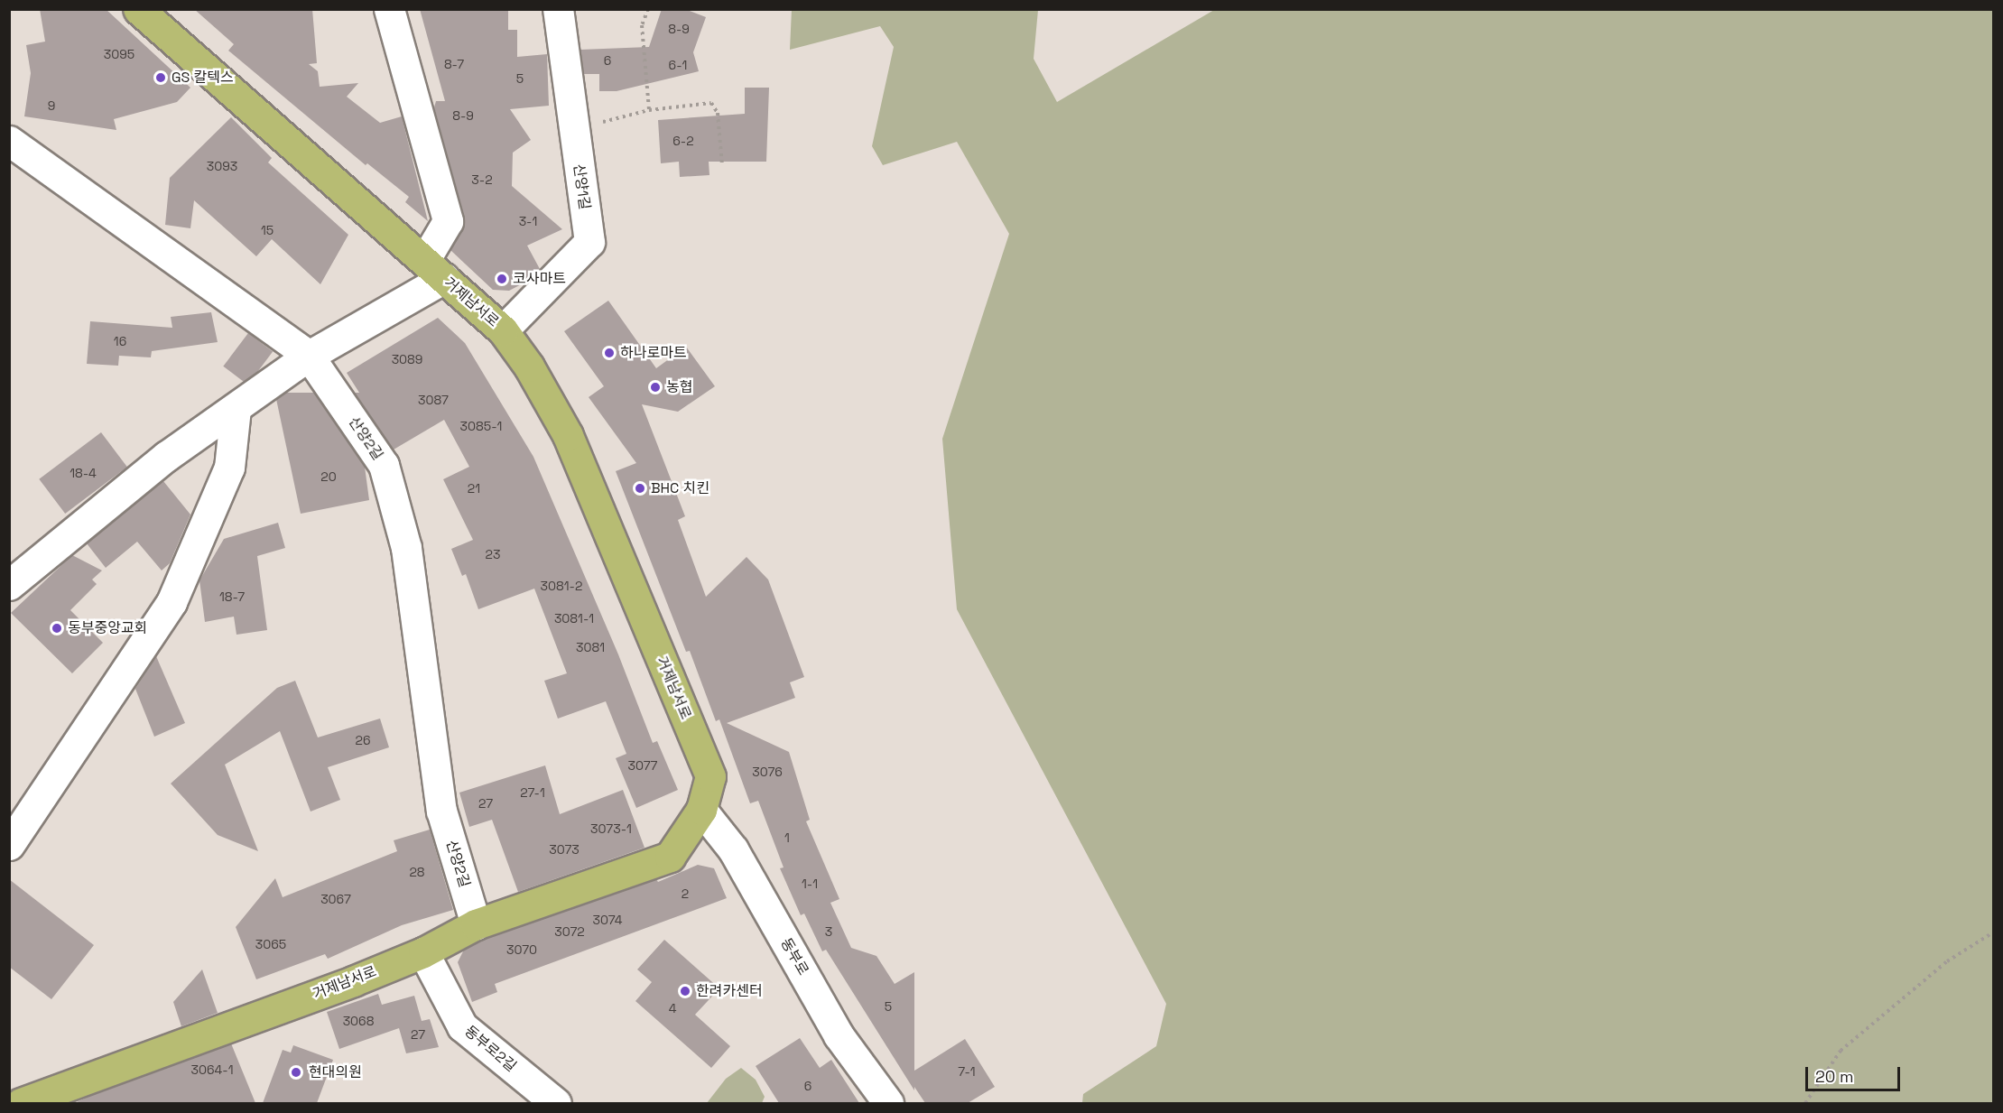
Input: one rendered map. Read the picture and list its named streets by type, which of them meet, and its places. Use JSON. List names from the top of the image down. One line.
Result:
{"streets":{"main road":["거제남서로"],"street":["산양1길","산양2길","동부로","동부로2길"]},"crossings":[["산양1길","거제남서로"],["거제남서로","산양2길"],["거제남서로","동부로"],["거제남서로","동부로2길"]],"places":["GS 칼텍스","코사마트","하나로마트","농협","BHC 치킨","동부중앙교회","한려카센터","현대의원"],"house_numbers":["8-9","3095","6","8-7","6-1","5","9","8-9","6-2","3093","3-2","3-1","15","16","3089","3087","3085-1","18-4","20","21","23","3081-2","18-7","3081-1","3081","26","3077","3076","27-1","27","3073-1","1","3073","28","1-1","2","3067","3074","3072","3","3065","3070","5","4","3068","27","3064-1","7-1","6"],"scale_bar":"20 m"}
